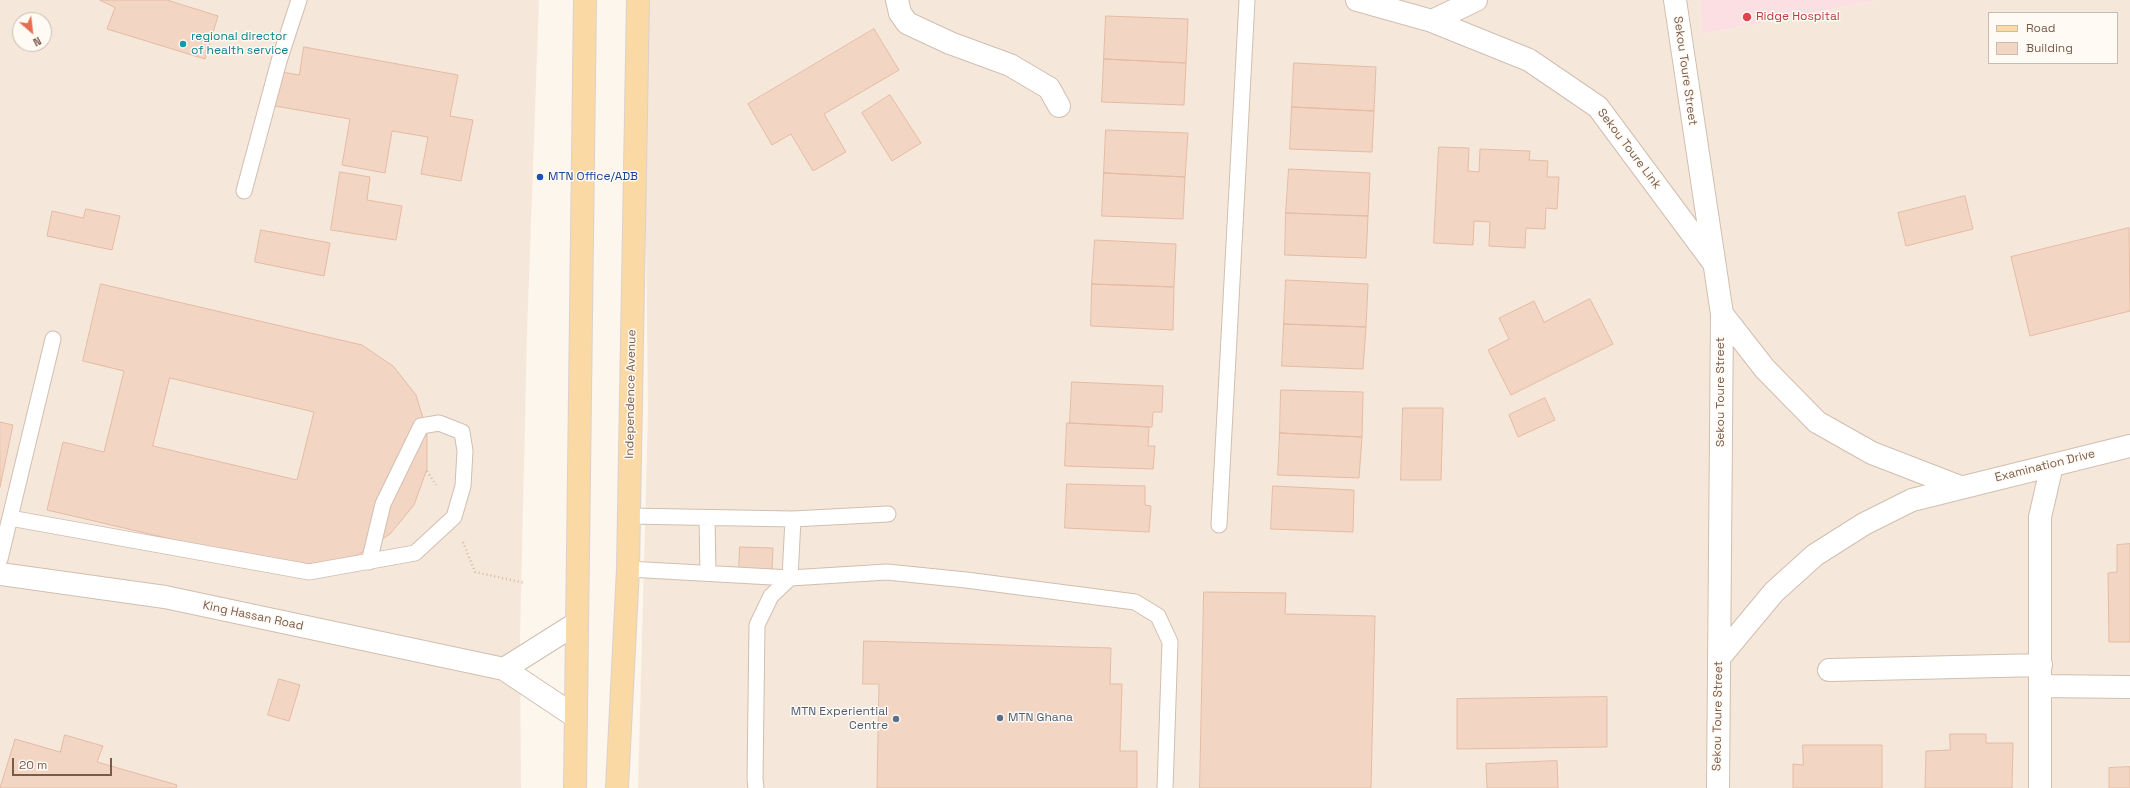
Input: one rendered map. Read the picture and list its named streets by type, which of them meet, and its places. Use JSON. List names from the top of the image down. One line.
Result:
{"streets":{"main road":["Independence Avenue"],"street":["Sekou Toure Street","Sekou Toure Link","Examination Drive","King Hassan Road"]},"crossings":[["Sekou Toure Street","Sekou Toure Link"],["Sekou Toure Street","Examination Drive"]],"places":["Ridge Hospital","regional director of health service","MTN Office/ADB","MTN Ghana","MTN Experiential Centre"],"legend":["Road","Building"],"scale_bar":"20 m","north":"bottom right"}
